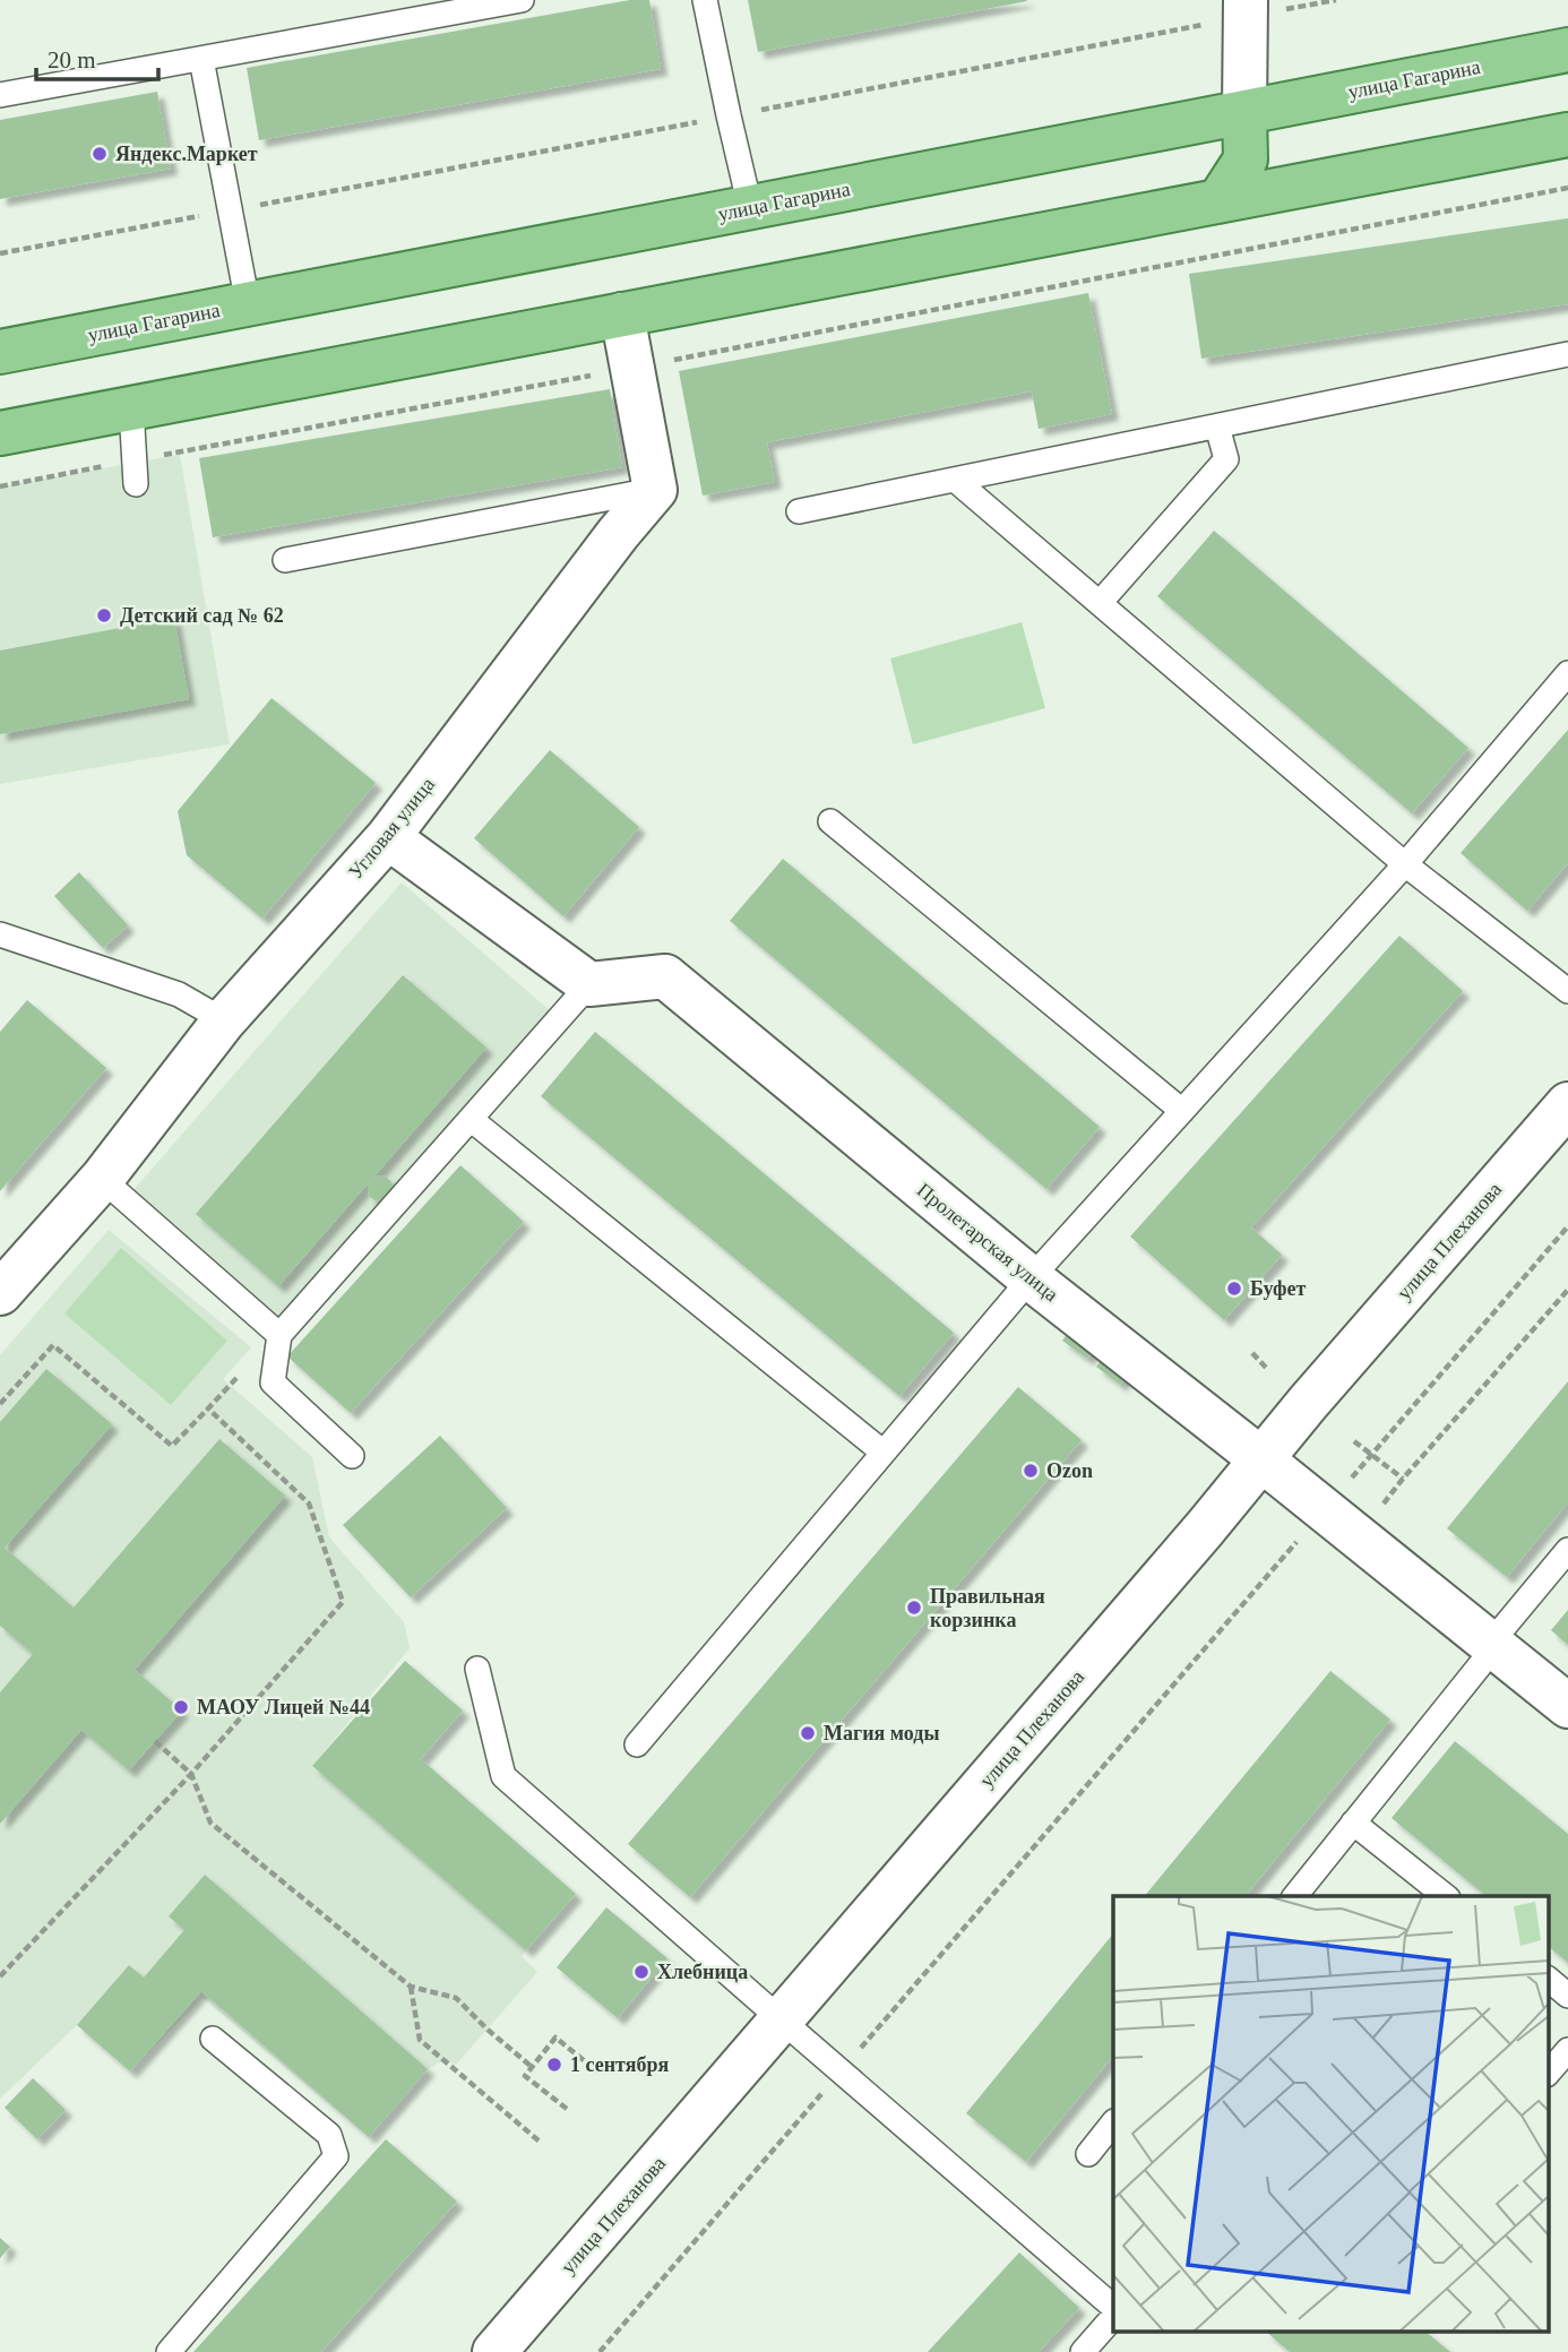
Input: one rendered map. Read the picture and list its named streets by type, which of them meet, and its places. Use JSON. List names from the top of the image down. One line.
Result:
{"streets":{"main road":["улица Гагарина"],"street":["Угловая улица","улица Плеханова","Пролетарская улица"]},"crossings":[["улица Плеханова","Пролетарская улица"]],"places":["Яндекс.Маркет","Детский сад № 62","Буфет","Ozon","Правильная корзинка","МАОУ Лицей №44","Магия моды","Хлебница","1 сентября"],"scale_bar":"20 m"}
